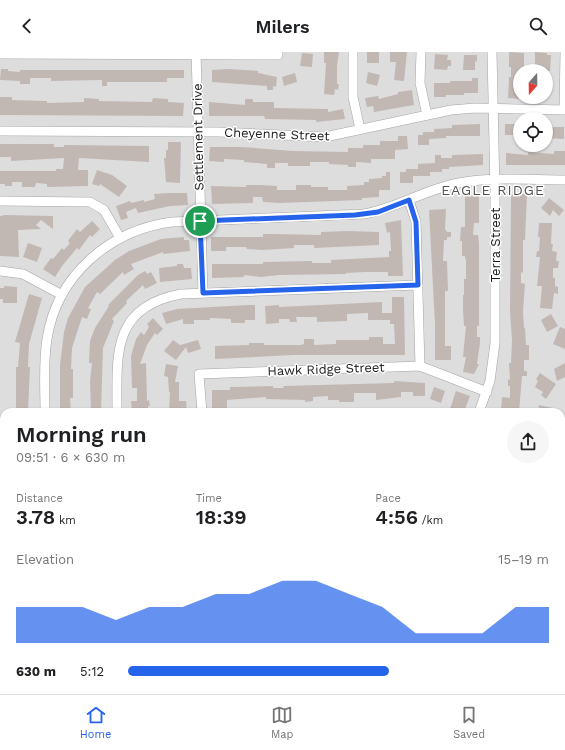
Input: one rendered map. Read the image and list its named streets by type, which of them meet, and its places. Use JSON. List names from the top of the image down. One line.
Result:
{"streets":{"street":["Cheyenne Street","Settlement Drive","Terra Street","Hawk Ridge Street"]},"crossings":[["Cheyenne Street","Settlement Drive"],["Cheyenne Street","Terra Street"],["Terra Street","Hawk Ridge Street"]],"districts":["EAGLE RIDGE"],"north":"bottom","page":{"header":"Milers","heading":["Morning run","09:51 · 6 × 630 m"],"stats":[["Distance","3.78 km"],["Time","18:39"],["Pace","4:56 /km"]],"chart":["Elevation","15–19 m"],"list":[{"name":"630 m","note":"5:12"}],"tabs":["Home","Map","Saved"]}}
